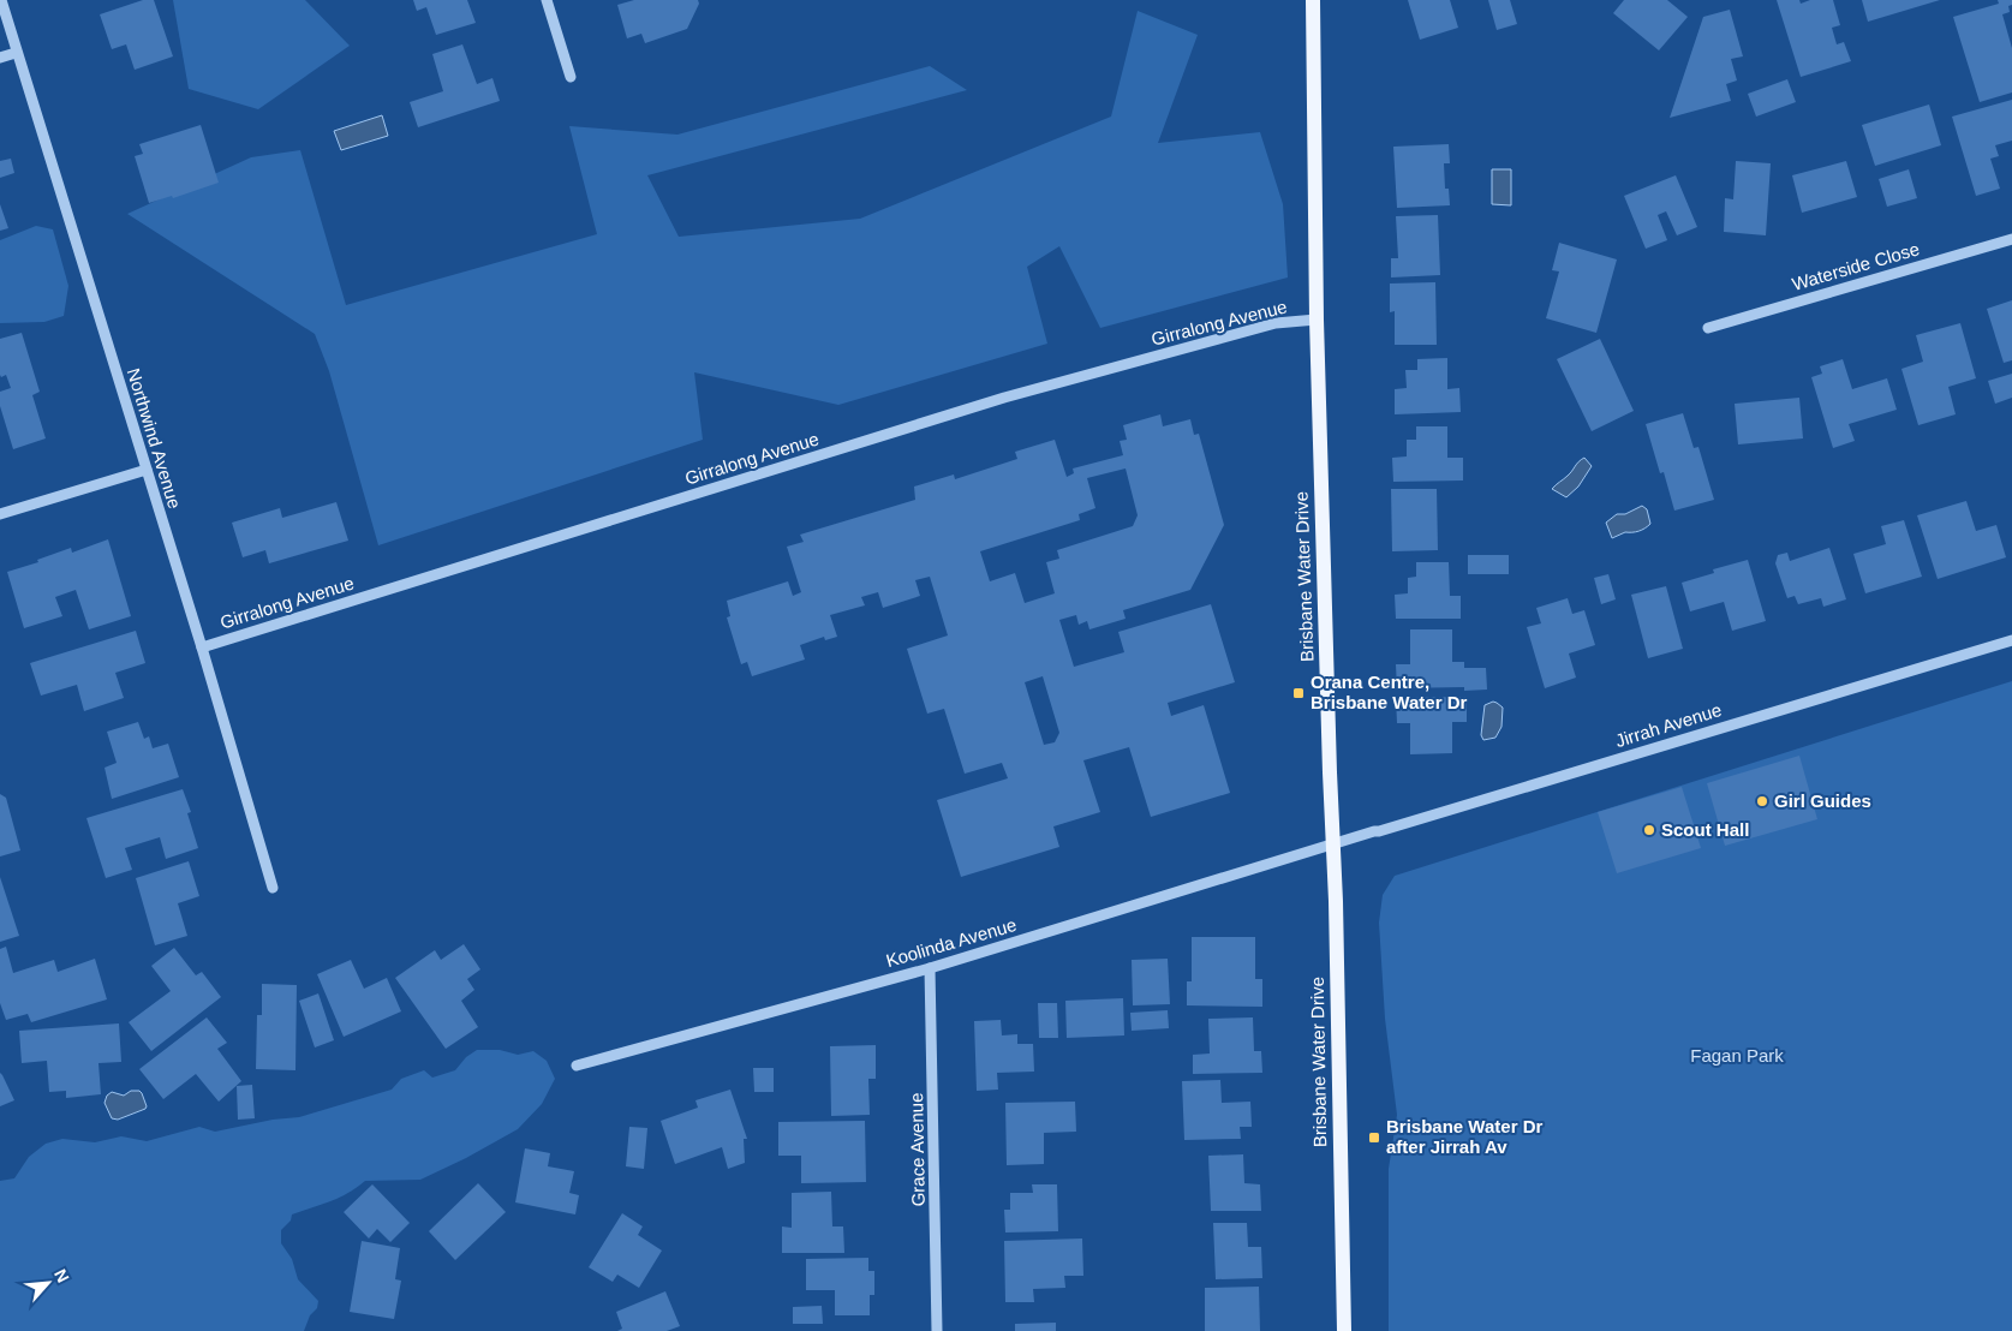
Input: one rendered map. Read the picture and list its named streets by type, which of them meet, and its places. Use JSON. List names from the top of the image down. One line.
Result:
{"streets":{"main road":["Brisbane Water Drive"],"street":["Waterside Close","Girralong Avenue","Northwind Avenue","Jirrah Avenue","Koolinda Avenue","Grace Avenue"]},"crossings":[["Girralong Avenue","Northwind Avenue"],["Girralong Avenue","Brisbane Water Drive"],["Brisbane Water Drive","Jirrah Avenue"],["Brisbane Water Drive","Koolinda Avenue"],["Jirrah Avenue","Koolinda Avenue"],["Koolinda Avenue","Grace Avenue"]],"parks":["Fagan Park"],"places":{"transit":["Orana Centre, Brisbane Water Dr","Brisbane Water Dr after Jirrah Av"],"other":["Girl Guides","Scout Hall"]},"north":"top right"}
